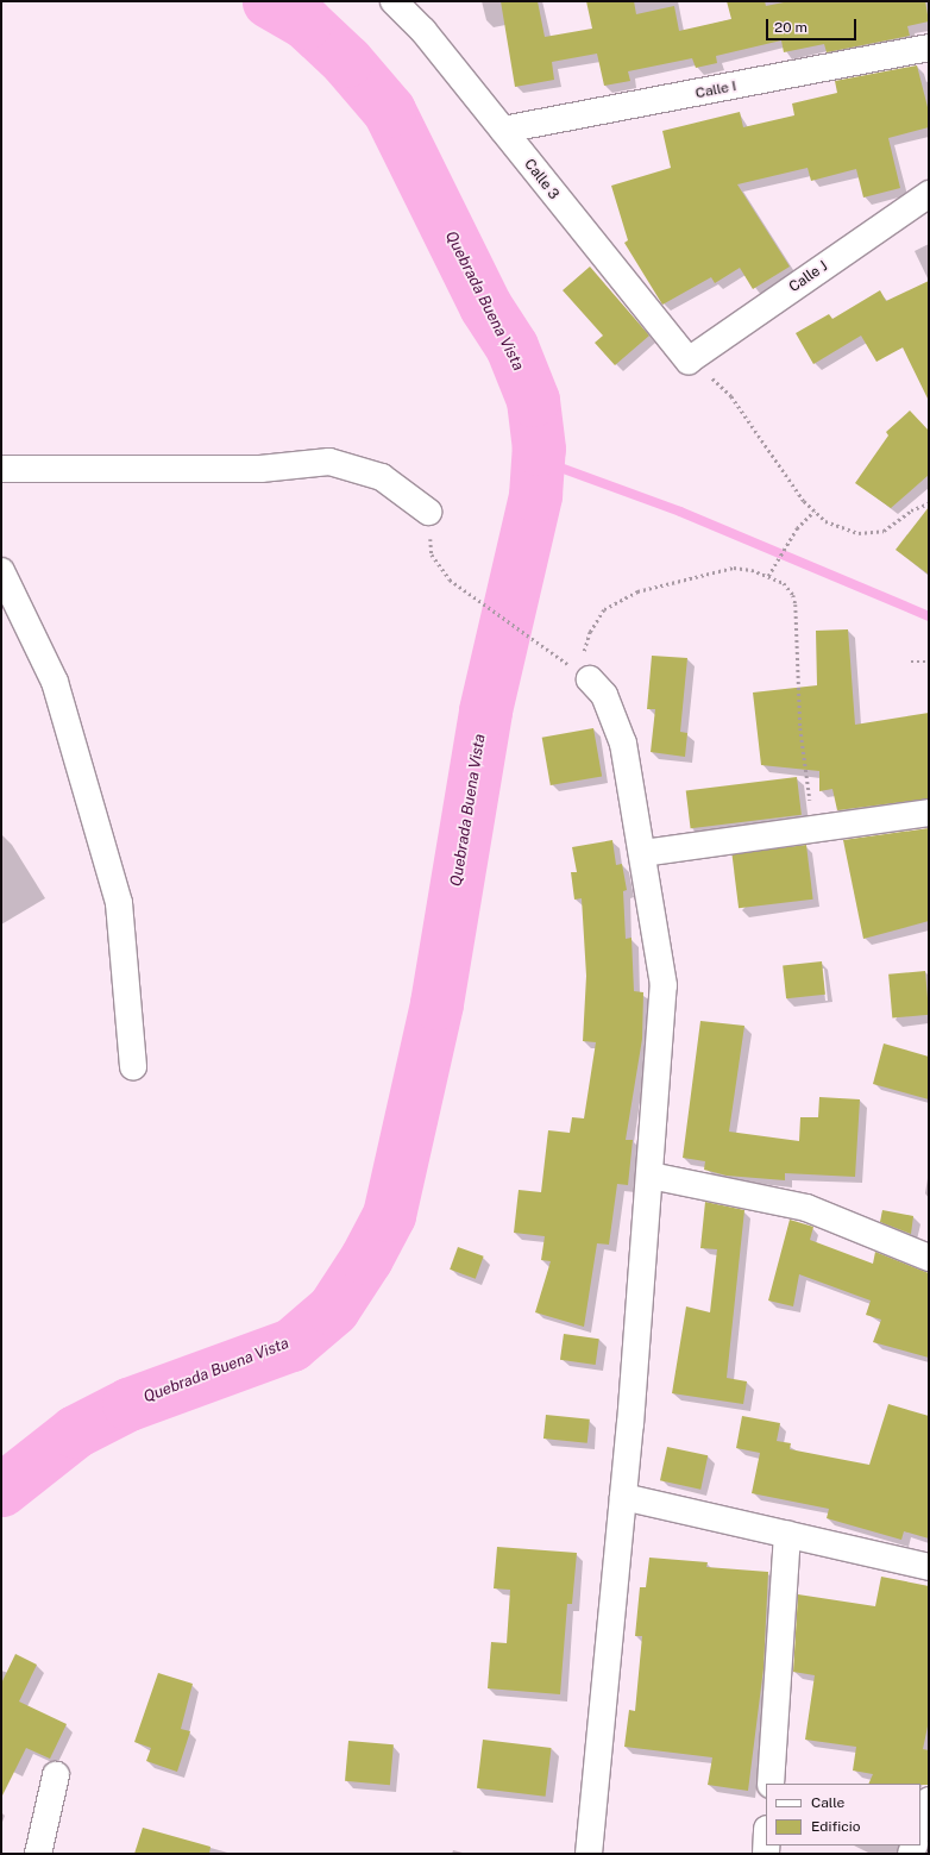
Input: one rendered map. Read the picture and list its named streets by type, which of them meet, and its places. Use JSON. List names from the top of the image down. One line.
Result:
{"streets":{"street":["Calle I","Calle 3","Calle J"]},"crossings":[["Calle I","Calle 3"],["Calle 3","Calle J"]],"water":["Quebrada Buena Vista"],"legend":["Calle","Edificio"],"scale_bar":"20 m"}
